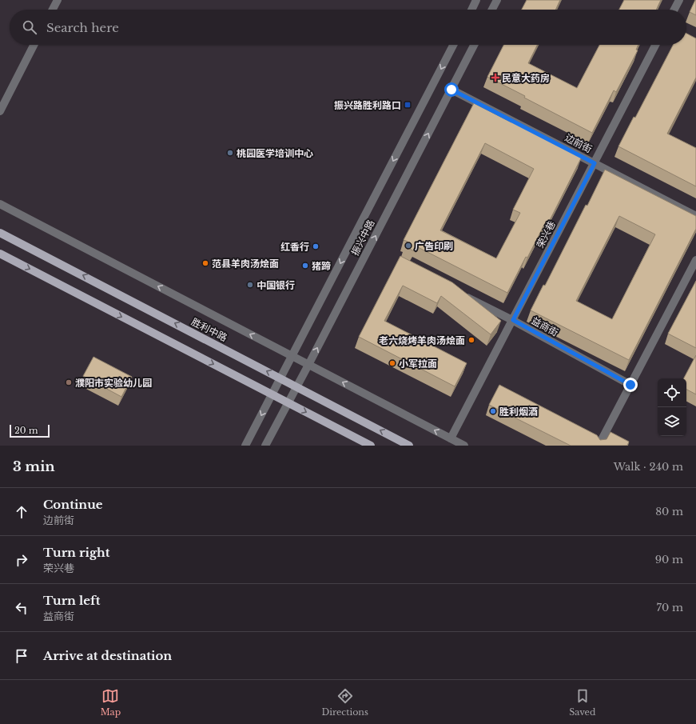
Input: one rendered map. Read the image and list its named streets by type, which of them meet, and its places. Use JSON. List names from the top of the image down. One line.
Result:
{"streets":{"main road":["胜利中路"],"street":["边前街","荣兴巷","振兴中路","益商街"]},"crossings":[["边前街","荣兴巷"],["边前街","振兴中路"],["荣兴巷","益商街"],["振兴中路","胜利中路"]],"places":{"health":["民意大药房"],"transit":["振兴路胜利路口"],"other":["桃园医学培训中心","广告印刷","红香行","范县羊肉汤烩面","猪蹄","中国银行","老六烧烤羊肉汤烩面","小军拉面","濮阳市实验幼儿园","胜利烟酒"]},"scale_bar":"20 m","page":{"search":"Search here","scale":"20 m","heading":["3 min","Walk · 240 m"],"list":[["Continue","边前街","80 m"],["Turn right","荣兴巷","90 m"],["Turn left","益商街","70 m"],"Arrive at destination"],"nav":["Map","Directions","Saved"]}}
